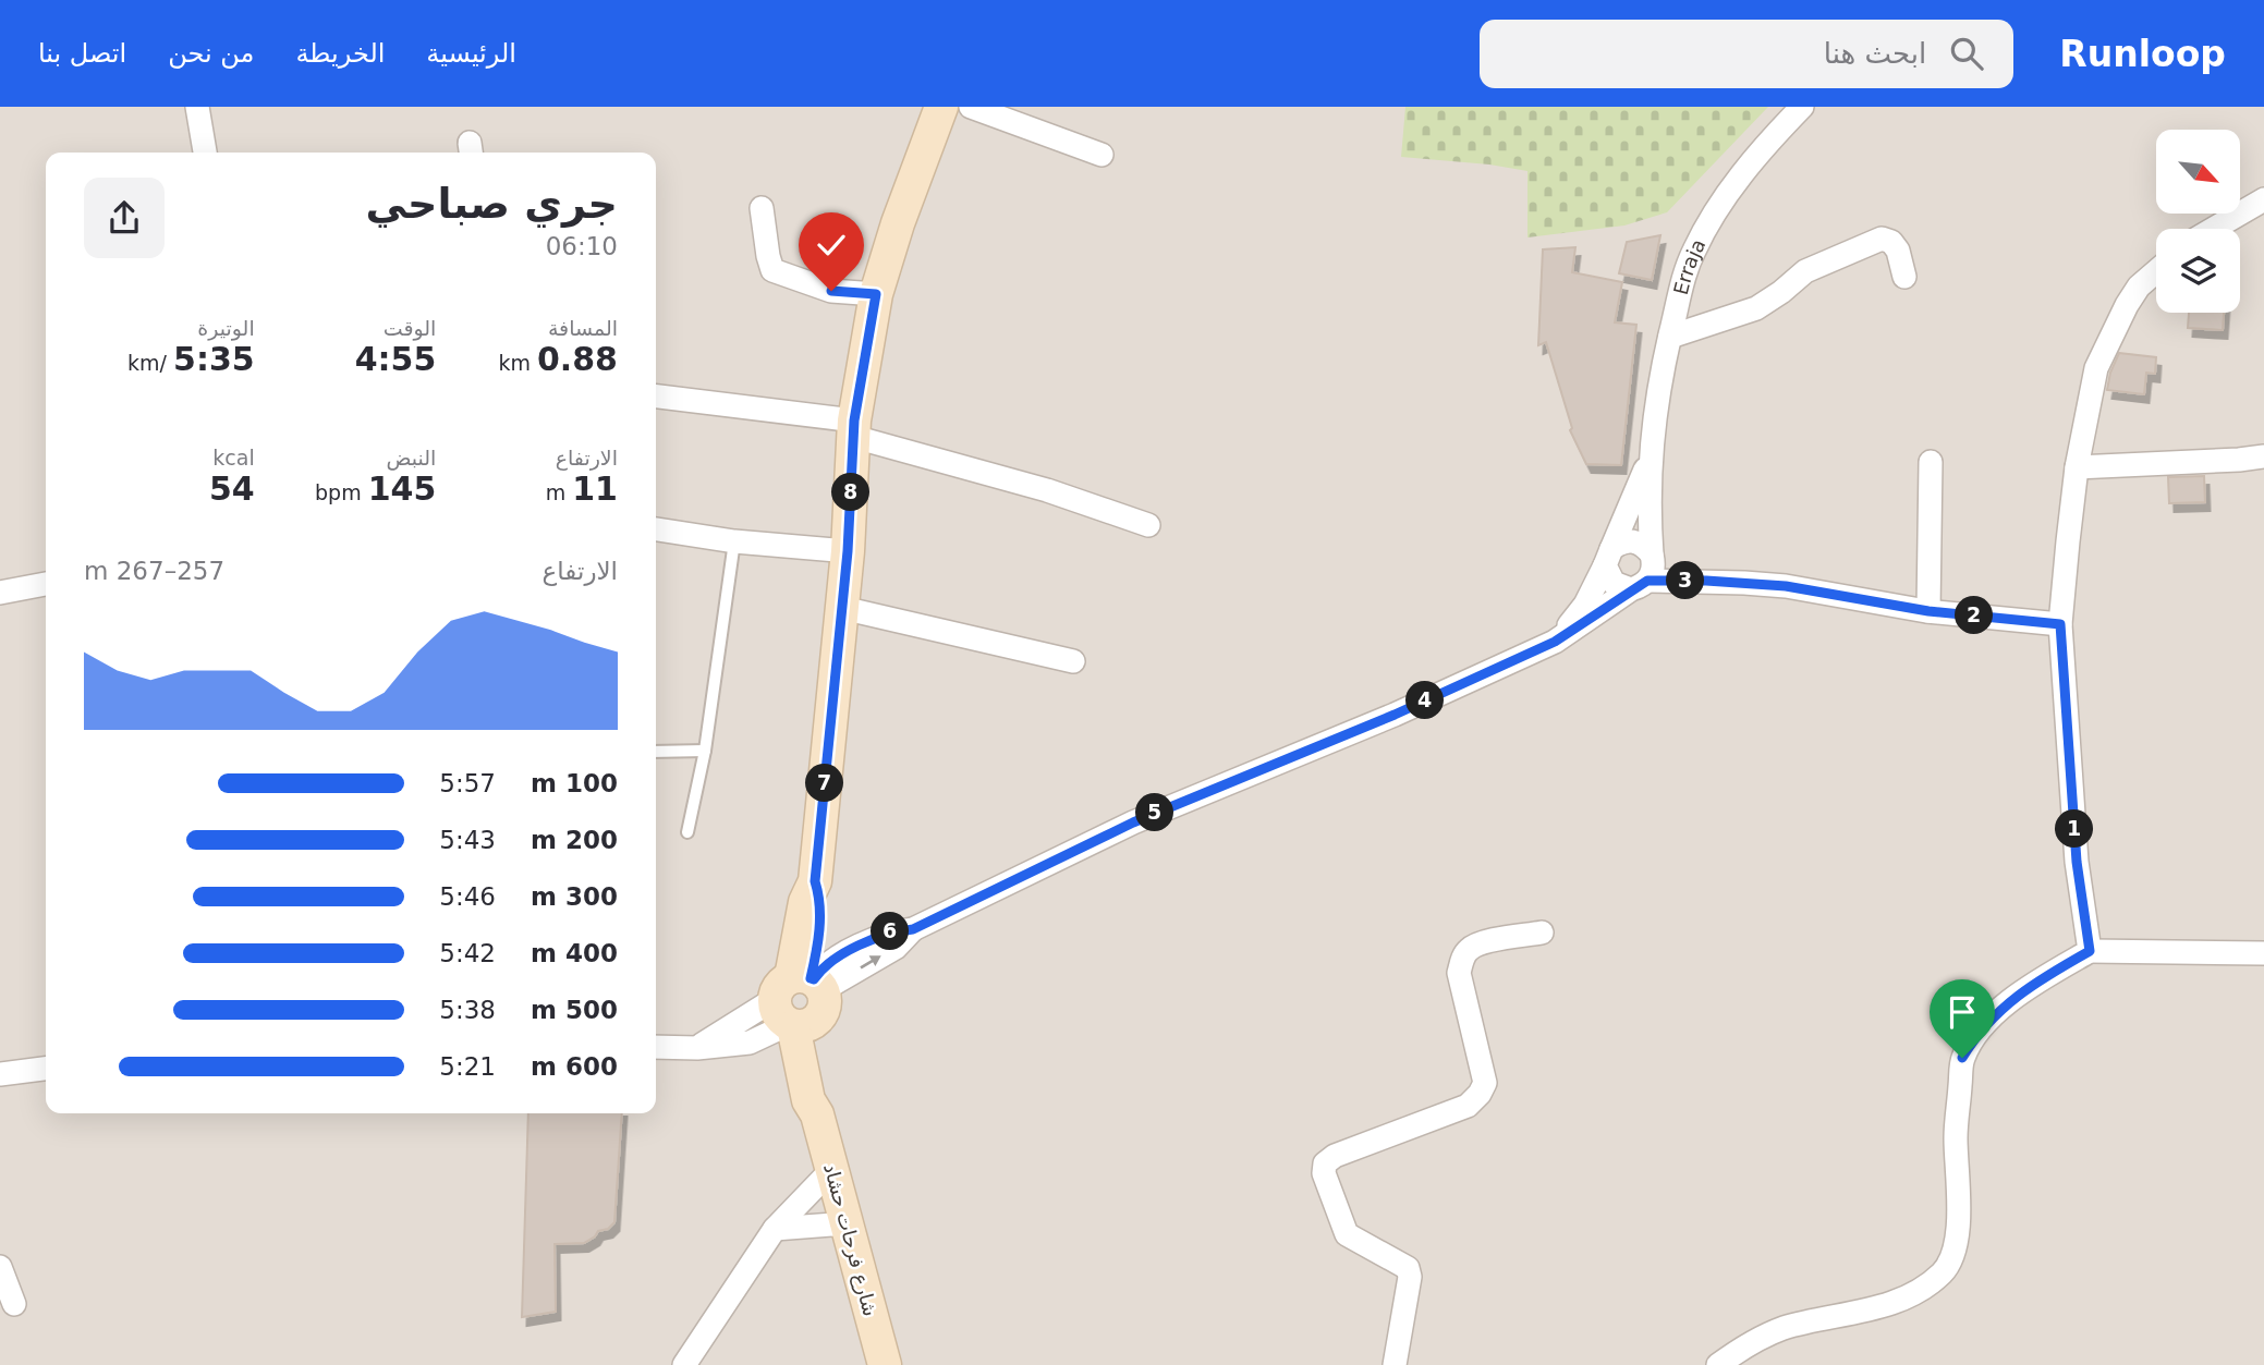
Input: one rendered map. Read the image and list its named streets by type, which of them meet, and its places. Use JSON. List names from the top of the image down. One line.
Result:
{"streets":{"main road":["شارع فرحات حشاد"],"street":["Erraja"]},"north":"bottom right","page":{"header":"Runloop","search":"ابحث هنا","nav":["الرئيسية","الخريطة","من نحن","اتصل بنا"],"heading":["جري صباحي","06:10"],"stats":[["المسافة","0.88 km"],["الوقت","4:55"],["الوتيرة","5:35 /km"],["الارتفاع","11 m"],["النبض","145 bpm"],["kcal","54"]],"pins":["8","3","2","4","7","5","1","6"],"chart":["الارتفاع","257–267 m"],"list":[{"name":"100 m","note":"5:57"},{"name":"200 m","note":"5:43"},{"name":"300 m","note":"5:46"},{"name":"400 m","note":"5:42"},{"name":"500 m","note":"5:38"},{"name":"600 m","note":"5:21"}]}}
